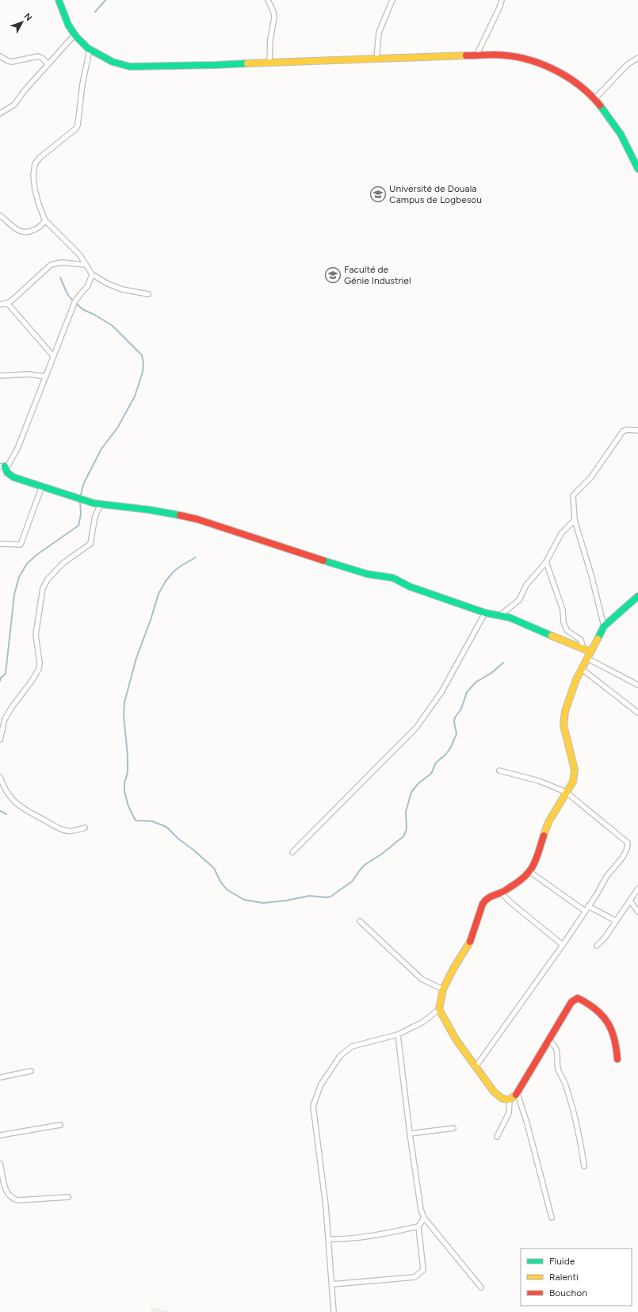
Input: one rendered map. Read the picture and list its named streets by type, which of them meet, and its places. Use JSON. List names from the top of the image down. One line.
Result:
{"places":{"school or university":["Université de Douala Campus de Logbesou","Faculté de Génie Industriel"]},"legend":["Fluide","Ralenti","Bouchon"],"north":"top right"}
